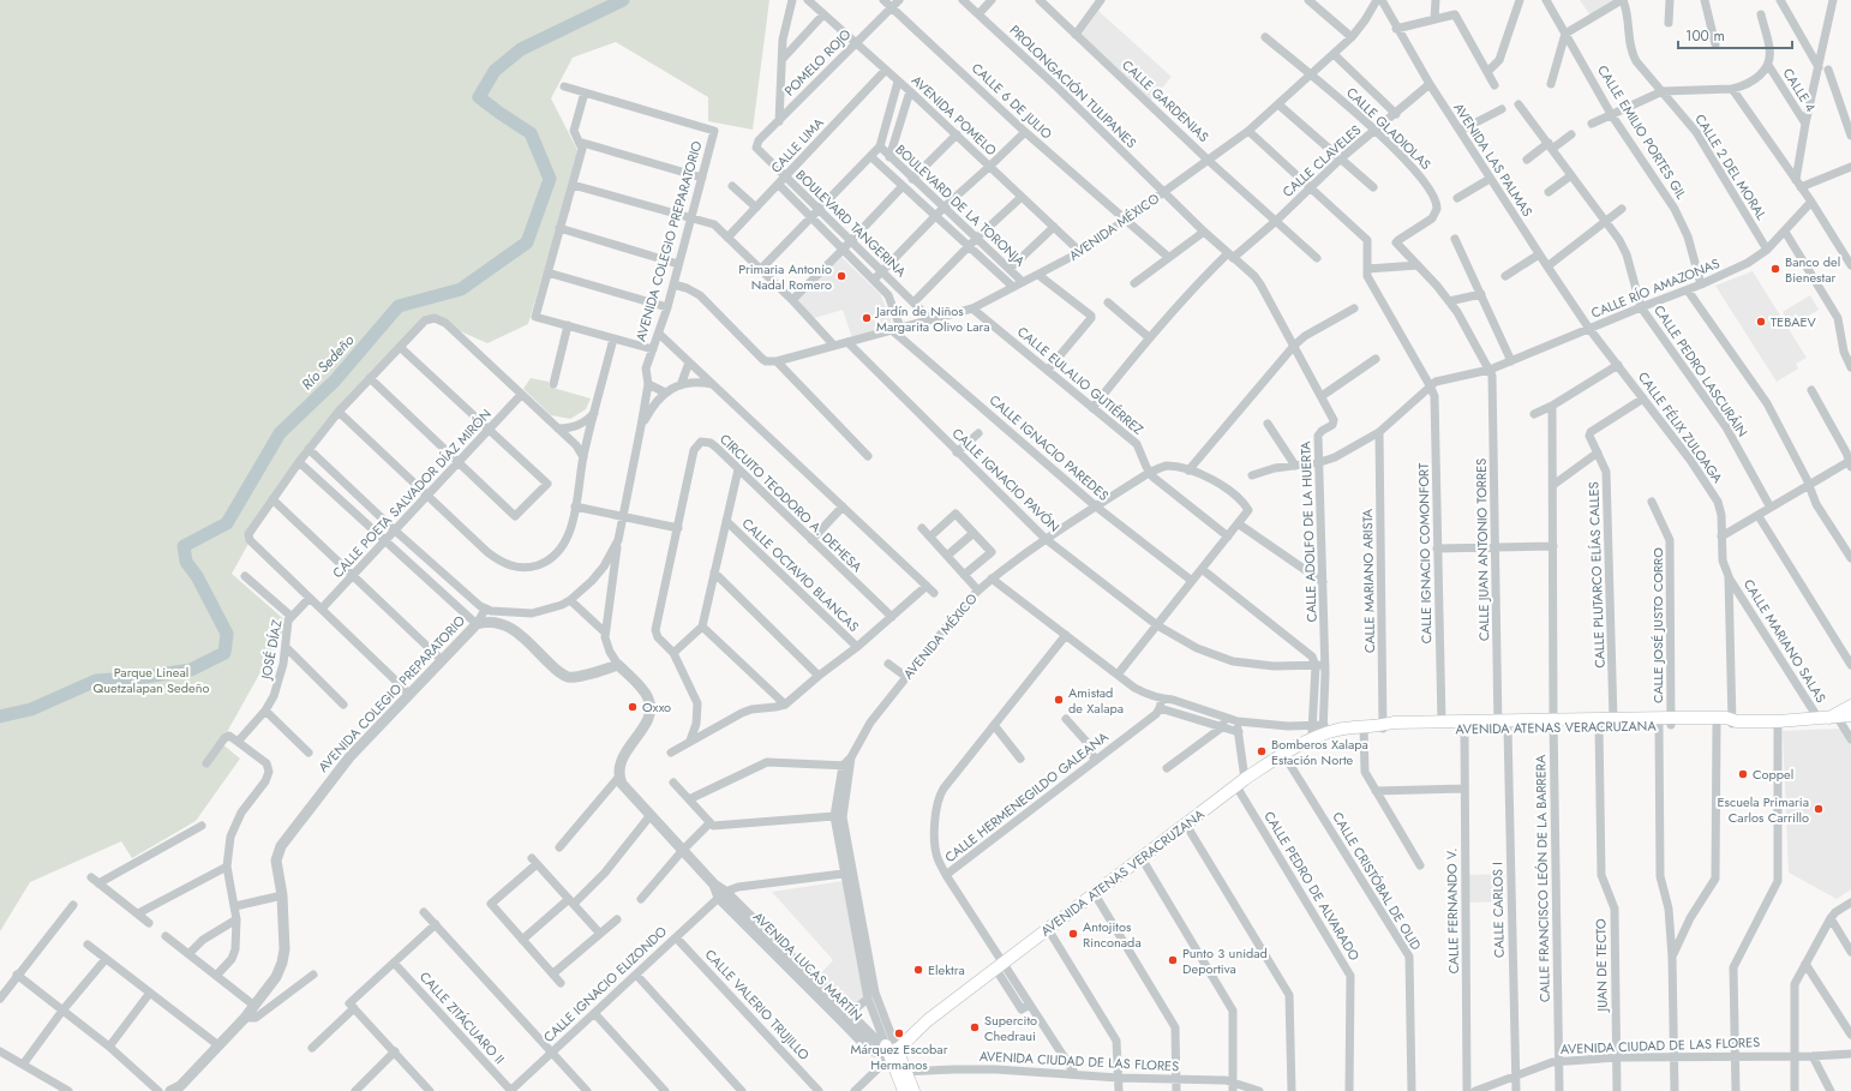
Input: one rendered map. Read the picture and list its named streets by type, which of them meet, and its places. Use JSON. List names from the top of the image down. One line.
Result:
{"streets":{"main road":["AVENIDA MÉXICO","AVENIDA ATENAS VERACRUZANA"],"street":["POMELO ROJO","PROLONGACIÓN TULIPANES","CALLE 4","CALLE 6 DE JULIO","CALLE GARDENIAS","AVENIDA POMELO","CALLE GLADIOLAS","CALLE EMILIO PORTES GIL","CALLE LIMA","AVENIDA LAS PALMAS","CALLE CLAVELES","CALLE 2 DEL MORAL","BOULEVARD DE LA TORONJA","BOULEVARD TANGERINA","AVENIDA COLEGIO PREPARATORIO","CALLE RÍO AMAZONAS","CALLE PEDRO LASCURÁIN","CALLE EULALIO GUTIÉRREZ","CALLE FÉLIX ZULOAGA","CALLE IGNACIO PAREDES","CALLE IGNACIO PAVÓN","CALLE POETA SALVADOR DÍAZ MIRÓN","CIRCUITO TEODORO A. DEHESA","CALLE ADOLFO DE LA HUERTA","CALLE JUAN ANTONIO TORRES","CALLE IGNACIO COMONFORT","CALLE OCTAVIO BLANCAS","CALLE PLUTARCO ELÍAS CALLES","CALLE MARIANO ARISTA","CALLE JOSÉ JUSTO CORRO","CALLE MARIANO SALAS","JOSÉ DÍAZ","CALLE HERMENEGILDO GALEANA","CALLE FRANCISCO LEÓN DE LA BARRERA","CALLE CRISTÓBAL DE OLID","CALLE PEDRO DE ALVARADO","CALLE CARLOS I","CALLE FERNANDO V.","JUAN DE TECTO","AVENIDA LUCAS MARTÍN","CALLE IGNACIO ELIZONDO","CALLE VALERIO TRUJILLO","CALLE ZITÁCUARO II","AVENIDA CIUDAD DE LAS FLORES"]},"crossings":[["POMELO ROJO","CALLE 6 DE JULIO"],["POMELO ROJO","AVENIDA POMELO"],["POMELO ROJO","BOULEVARD TANGERINA"],["PROLONGACIÓN TULIPANES","AVENIDA MÉXICO"],["PROLONGACIÓN TULIPANES","CALLE ADOLFO DE LA HUERTA"],["CALLE 6 DE JULIO","AVENIDA MÉXICO"],["CALLE GARDENIAS","CALLE CLAVELES"],["CALLE GARDENIAS","AVENIDA MÉXICO"],["AVENIDA POMELO","CALLE LIMA"],["AVENIDA POMELO","AVENIDA MÉXICO"],["CALLE GLADIOLAS","CALLE CLAVELES"],["CALLE GLADIOLAS","AVENIDA MÉXICO"],["CALLE GLADIOLAS","CALLE JUAN ANTONIO TORRES"],["CALLE EMILIO PORTES GIL","CALLE RÍO AMAZONAS"],["CALLE LIMA","BOULEVARD TANGERINA"],["AVENIDA LAS PALMAS","CALLE CLAVELES"],["AVENIDA LAS PALMAS","CALLE RÍO AMAZONAS"],["AVENIDA LAS PALMAS","CALLE FÉLIX ZULOAGA"],["CALLE CLAVELES","CALLE EULALIO GUTIÉRREZ"],["CALLE CLAVELES","CALLE ADOLFO DE LA HUERTA"],["CALLE CLAVELES","CALLE IGNACIO COMONFORT"],["CALLE 2 DEL MORAL","CALLE RÍO AMAZONAS"],["BOULEVARD DE LA TORONJA","AVENIDA MÉXICO"],["BOULEVARD TANGERINA","AVENIDA MÉXICO"],["BOULEVARD TANGERINA","CALLE IGNACIO PAREDES"],["AVENIDA MÉXICO","AVENIDA COLEGIO PREPARATORIO"],["AVENIDA MÉXICO","CALLE EULALIO GUTIÉRREZ"],["AVENIDA MÉXICO","CALLE IGNACIO PAREDES"],["AVENIDA MÉXICO","CALLE IGNACIO PAVÓN"],["AVENIDA MÉXICO","CALLE IGNACIO COMONFORT"],["AVENIDA MÉXICO","AVENIDA ATENAS VERACRUZANA"],["AVENIDA MÉXICO","AVENIDA LUCAS MARTÍN"],["AVENIDA MÉXICO","AVENIDA CIUDAD DE LAS FLORES"],["CALLE RÍO AMAZONAS","CALLE PEDRO LASCURÁIN"],["CALLE RÍO AMAZONAS","CALLE FÉLIX ZULOAGA"],["CALLE RÍO AMAZONAS","CALLE JUAN ANTONIO TORRES"],["CALLE RÍO AMAZONAS","CALLE IGNACIO COMONFORT"],["CALLE FÉLIX ZULOAGA","CALLE PLUTARCO ELÍAS CALLES"],["CALLE FÉLIX ZULOAGA","CALLE MARIANO SALAS"],["CALLE FÉLIX ZULOAGA","AVENIDA ATENAS VERACRUZANA"],["CALLE IGNACIO PAVÓN","CALLE ADOLFO DE LA HUERTA"],["CALLE ADOLFO DE LA HUERTA","AVENIDA ATENAS VERACRUZANA"],["CALLE JUAN ANTONIO TORRES","AVENIDA ATENAS VERACRUZANA"],["CALLE JUAN ANTONIO TORRES","CALLE CARLOS I"],["CALLE IGNACIO COMONFORT","AVENIDA ATENAS VERACRUZANA"],["CALLE PLUTARCO ELÍAS CALLES","AVENIDA ATENAS VERACRUZANA"],["CALLE MARIANO ARISTA","AVENIDA ATENAS VERACRUZANA"],["CALLE JOSÉ JUSTO CORRO","AVENIDA ATENAS VERACRUZANA"],["CALLE JOSÉ JUSTO CORRO","AVENIDA CIUDAD DE LAS FLORES"],["CALLE MARIANO SALAS","AVENIDA ATENAS VERACRUZANA"],["AVENIDA ATENAS VERACRUZANA","CALLE FRANCISCO LEÓN DE LA BARRERA"],["AVENIDA ATENAS VERACRUZANA","CALLE CRISTÓBAL DE OLID"],["AVENIDA ATENAS VERACRUZANA","CALLE PEDRO DE ALVARADO"],["AVENIDA ATENAS VERACRUZANA","CALLE CARLOS I"],["AVENIDA ATENAS VERACRUZANA","CALLE FERNANDO V."],["AVENIDA ATENAS VERACRUZANA","JUAN DE TECTO"],["AVENIDA ATENAS VERACRUZANA","AVENIDA LUCAS MARTÍN"],["CALLE FRANCISCO LEÓN DE LA BARRERA","AVENIDA CIUDAD DE LAS FLORES"],["CALLE CARLOS I","AVENIDA CIUDAD DE LAS FLORES"],["JUAN DE TECTO","AVENIDA CIUDAD DE LAS FLORES"],["AVENIDA LUCAS MARTÍN","CALLE IGNACIO ELIZONDO"],["CALLE IGNACIO ELIZONDO","CALLE VALERIO TRUJILLO"],["CALLE IGNACIO ELIZONDO","CALLE ZITÁCUARO II"]],"water":["Río Sedeño"],"parks":["Parque Lineal Quetzalapan Sedeño"],"places":["Banco del Bienestar","Primaria Antonio Nadal Romero","Jardín de Niños Margarita Olivo Lara","TEBAEV","Amistad de Xalapa","Oxxo","Bomberos Xalapa Estación Norte","Coppel","Escuela Primaria Carlos Carrillo","Antojitos Rinconada","Punto 3 unidad Deportiva","Elektra","Supercito Chedraui","Márquez Escobar Hermanos"],"scale_bar":"100 m"}
